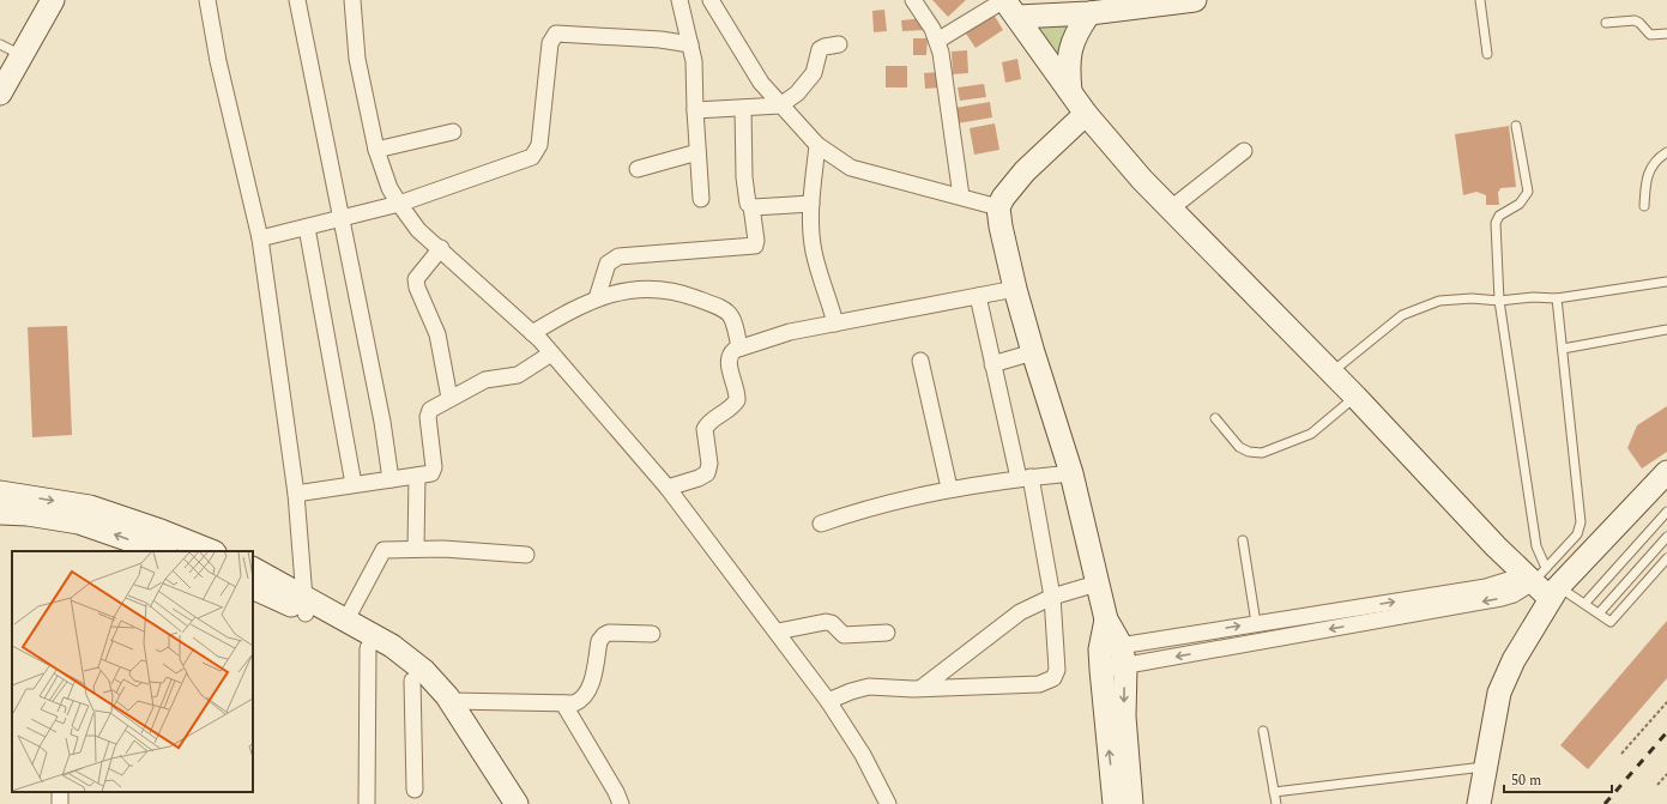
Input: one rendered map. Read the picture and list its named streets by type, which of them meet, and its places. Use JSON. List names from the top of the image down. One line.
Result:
{"scale_bar":"50 m"}
